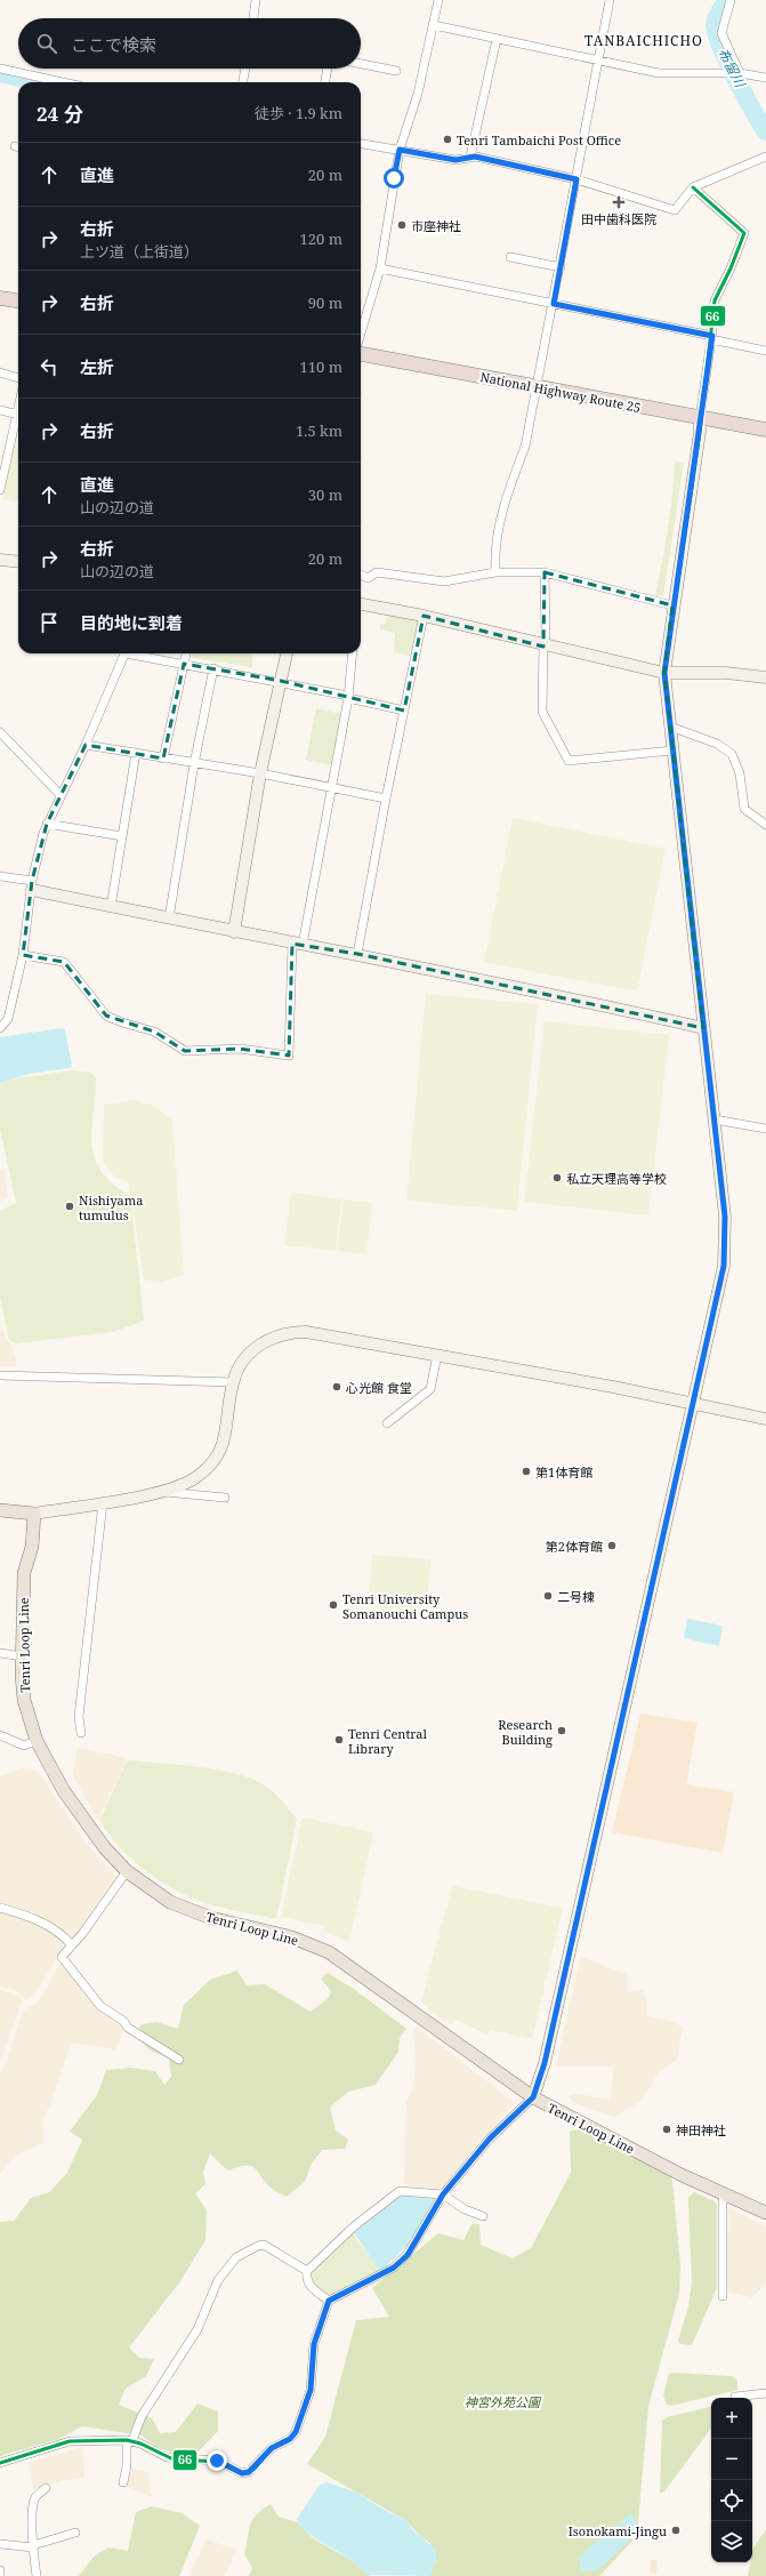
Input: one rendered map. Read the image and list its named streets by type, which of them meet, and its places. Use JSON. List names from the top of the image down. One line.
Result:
{"streets":{"highway":["National Highway Route 25"],"main road":["Tenri Loop Line"]},"districts":["TANBAICHICHO"],"water":["布留川"],"parks":["神宮外苑公園"],"places":{"other":["Tenri Tambaichi Post Office","市座神社","私立天理高等学校","Nishiyama tumulus","心光館 食堂","第1体育館","第2体育館","二号棟","Tenri University Somanouchi Campus","Research Building","Tenri Central Library","神田神社","Isonokami-Jingu"],"health":["田中歯科医院"]},"lines":["transit line 66"],"page":{"search":"ここで検索","heading":["24 分","徒歩 · 1.9 km"],"list":[["直進","20 m"],["右折","上ツ道（上街道）","120 m"],["右折","90 m"],["左折","110 m"],["右折","1.5 km"],["直進","山の辺の道","30 m"],["右折","山の辺の道","20 m"],"目的地に到着"],"map_buttons":["+","−"]}}
